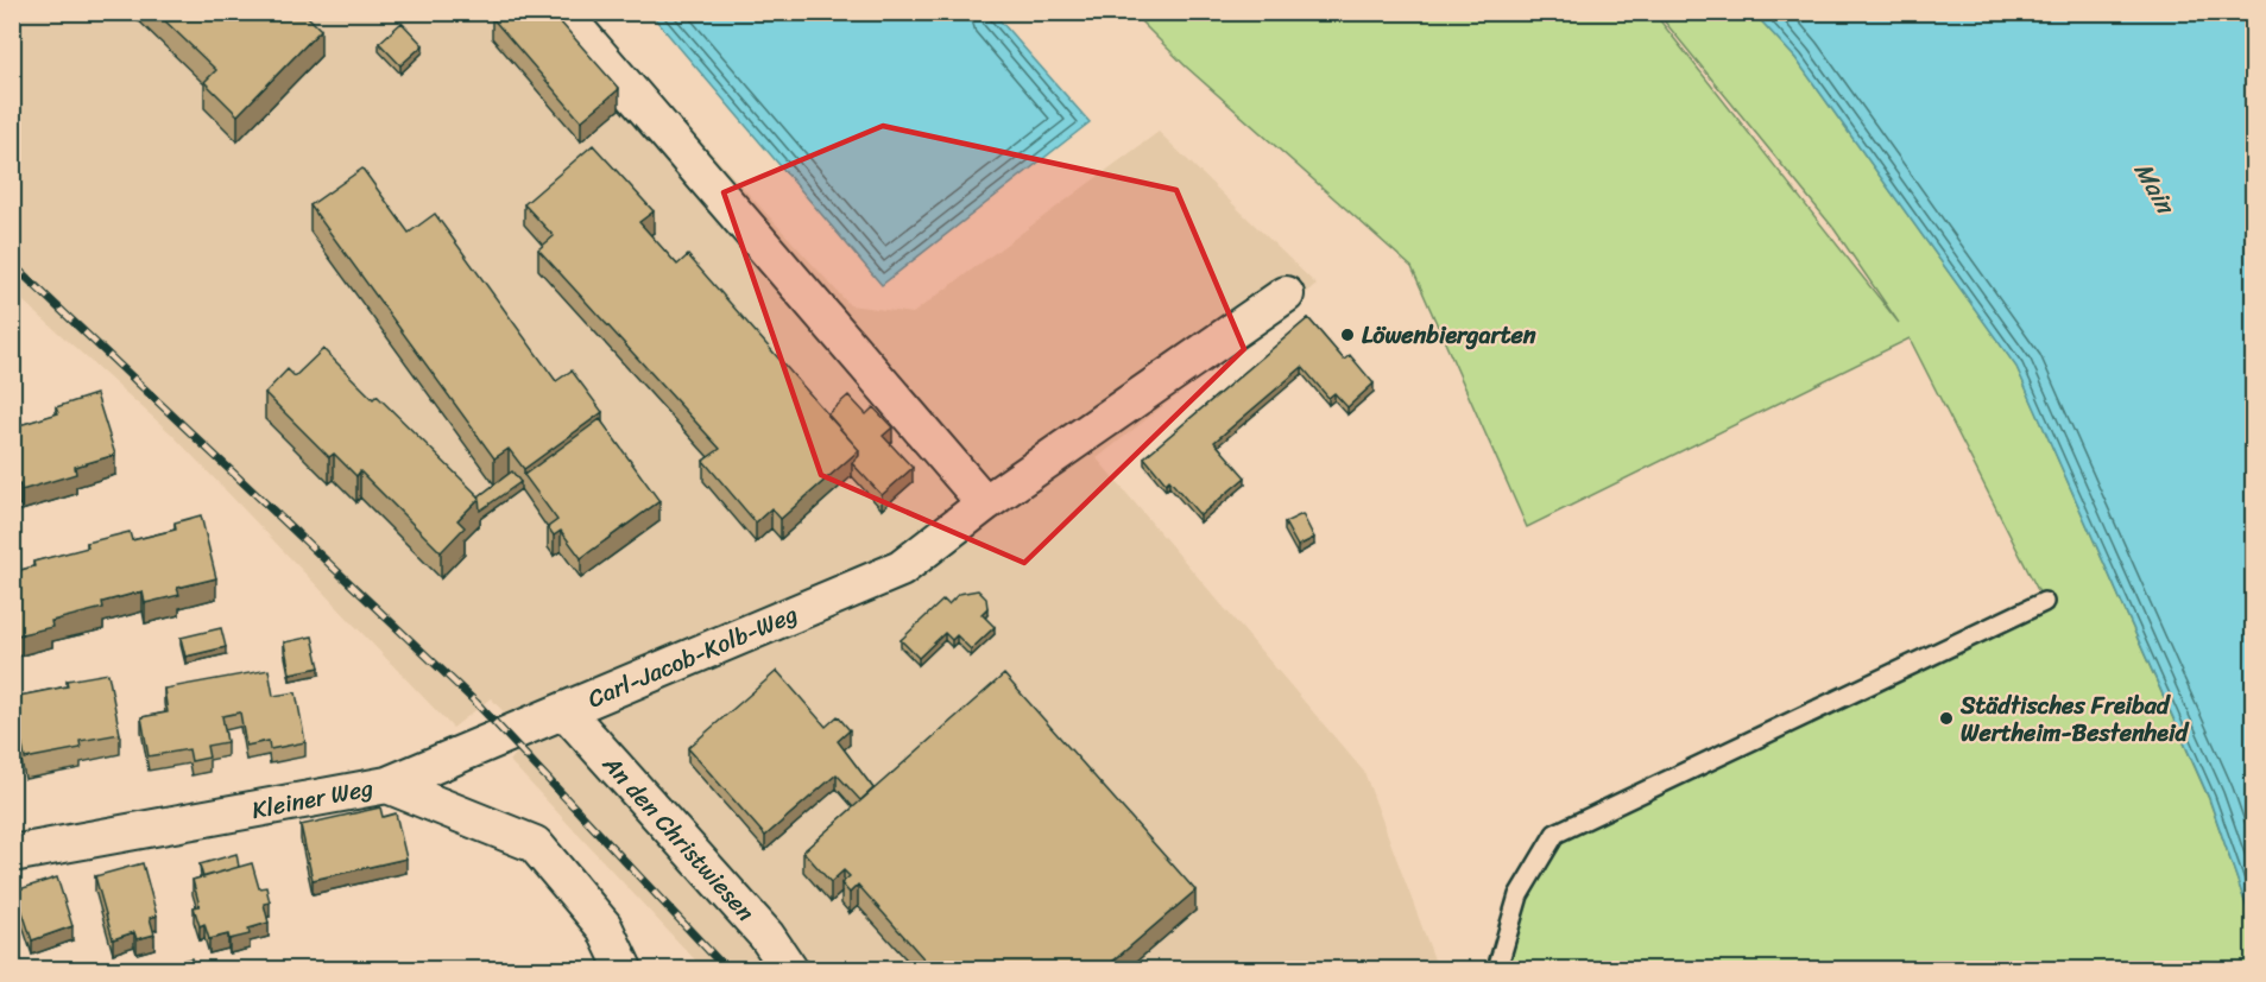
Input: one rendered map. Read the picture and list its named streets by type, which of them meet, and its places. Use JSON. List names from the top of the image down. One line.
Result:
{"streets":{"street":["Carl-Jacob-Kolb-Weg","Kleiner Weg","An den Christwiesen"]},"crossings":[["Carl-Jacob-Kolb-Weg","Kleiner Weg"],["Carl-Jacob-Kolb-Weg","An den Christwiesen"]],"water":["Main"],"places":["Löwenbiergarten","Städtisches Freibad Wertheim-Bestenheid"]}
